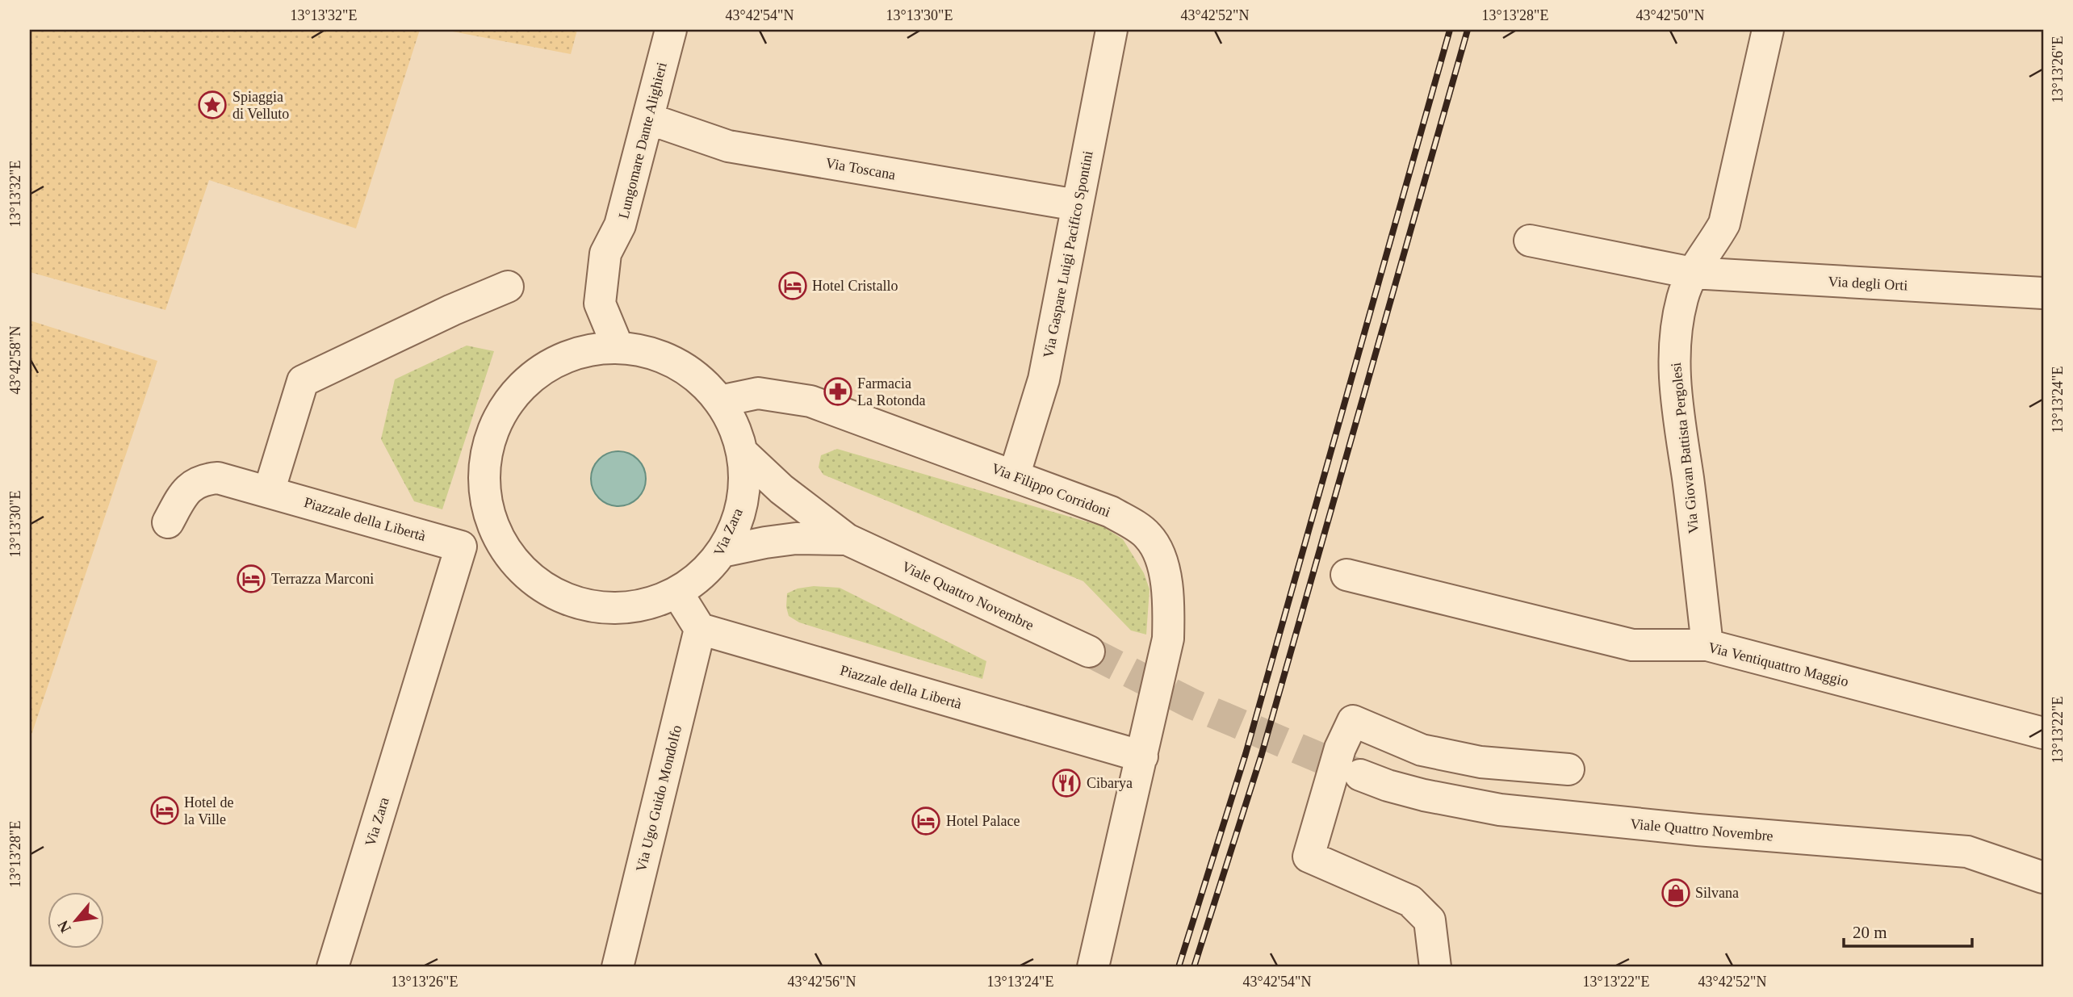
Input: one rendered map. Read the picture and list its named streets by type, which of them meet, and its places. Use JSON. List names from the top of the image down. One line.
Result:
{"streets":{"street":["Lungomare Dante Alighieri","Via Toscana","Via Gaspare Luigi Pacifico Spontini","Via degli Orti","Via Giovan Battista Pergolesi","Via Filippo Corridoni","Piazzale della Libertà","Via Zara","Viale Quattro Novembre","Via Ventiquattro Maggio","Via Ugo Guido Mondolfo"]},"crossings":[["Lungomare Dante Alighieri","Via Toscana"],["Lungomare Dante Alighieri","Via Zara"],["Via Toscana","Via Gaspare Luigi Pacifico Spontini"],["Via Gaspare Luigi Pacifico Spontini","Via Filippo Corridoni"],["Via degli Orti","Via Giovan Battista Pergolesi"],["Via Giovan Battista Pergolesi","Via Ventiquattro Maggio"],["Via Filippo Corridoni","Piazzale della Libertà"],["Via Filippo Corridoni","Via Zara"],["Piazzale della Libertà","Via Zara"],["Piazzale della Libertà","Via Ugo Guido Mondolfo"],["Via Zara","Viale Quattro Novembre"]],"places":{"place":["Spiaggia di Velluto"],"hotel":["Hotel Cristallo","Terrazza Marconi","Hotel de la Ville","Hotel Palace"],"pharmacy":["Farmacia La Rotonda"],"restaurant":["Cibarya"],"shop":["Silvana"]},"scale_bar":"20 m","north":"bottom left","coordinates":["13°13'32\"E","43°42'54\"N","13°13'30\"E","43°42'52\"N","13°13'28\"E","43°42'50\"N","13°13'26\"E","43°42'58\"N","13°13'24\"E","13°13'22\"E","43°42'56\"N"]}
